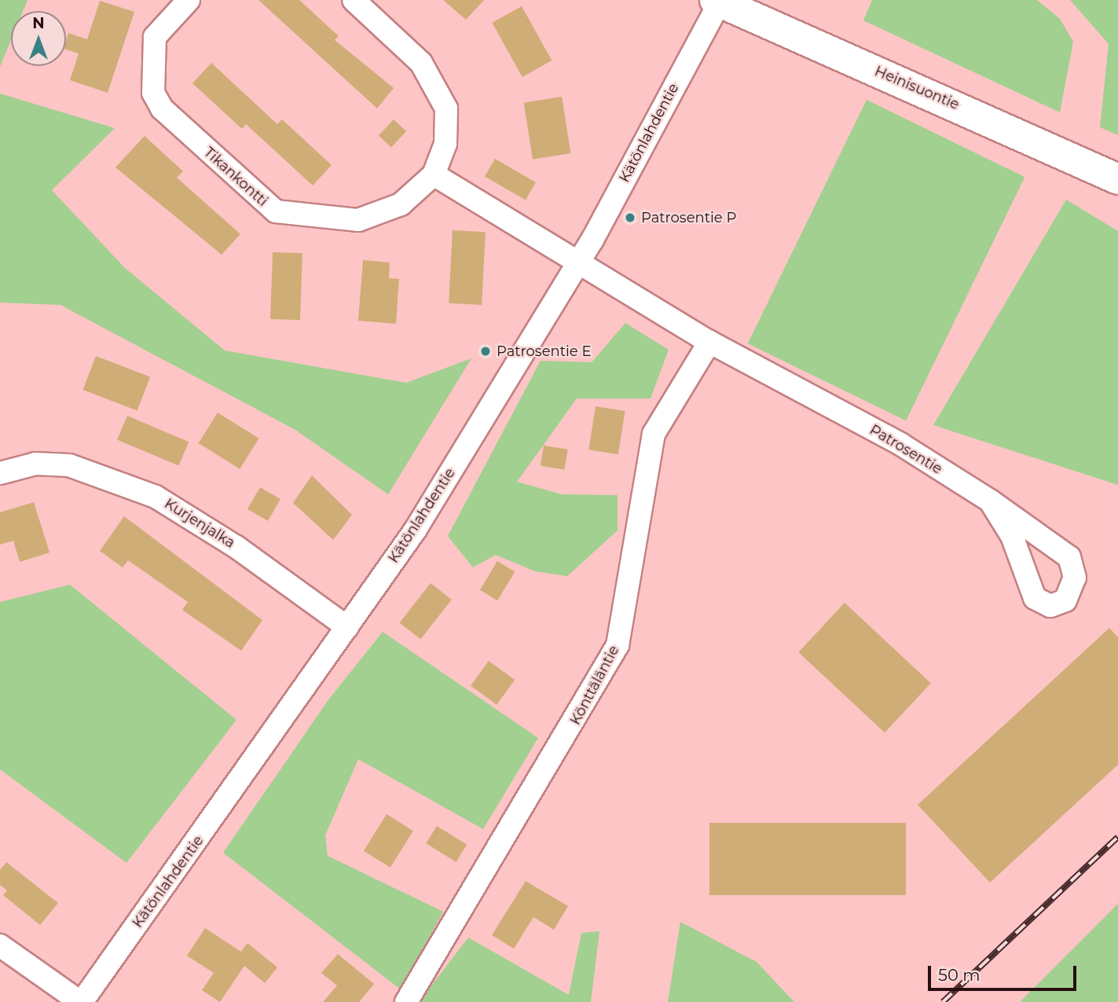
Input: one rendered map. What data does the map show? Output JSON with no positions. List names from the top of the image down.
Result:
{
  "streets": {
    "street": [
      "Heinisuontie",
      "Kätönlahdentie",
      "Tikankontti",
      "Patrosentie",
      "Kurjenjalka",
      "Könttäläntie"
    ]
  },
  "crossings": [
    ["Heinisuontie", "Kätönlahdentie"],
    ["Kätönlahdentie", "Patrosentie"],
    ["Kätönlahdentie", "Kurjenjalka"],
    ["Patrosentie", "Könttäläntie"]
  ],
  "places": ["Patrosentie P", "Patrosentie E"],
  "scale_bar": "50 m",
  "north": "top"
}
